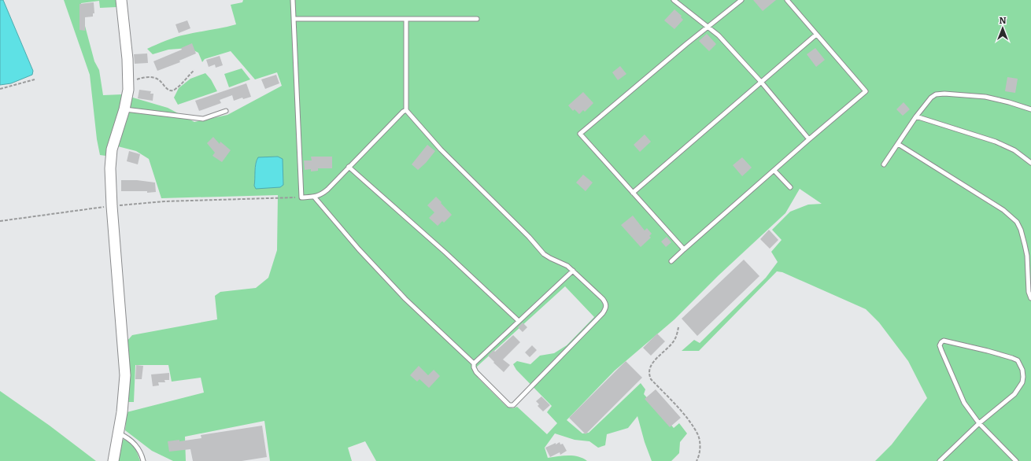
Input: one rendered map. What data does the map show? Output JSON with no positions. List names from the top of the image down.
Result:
{
  "north": "top"
}
